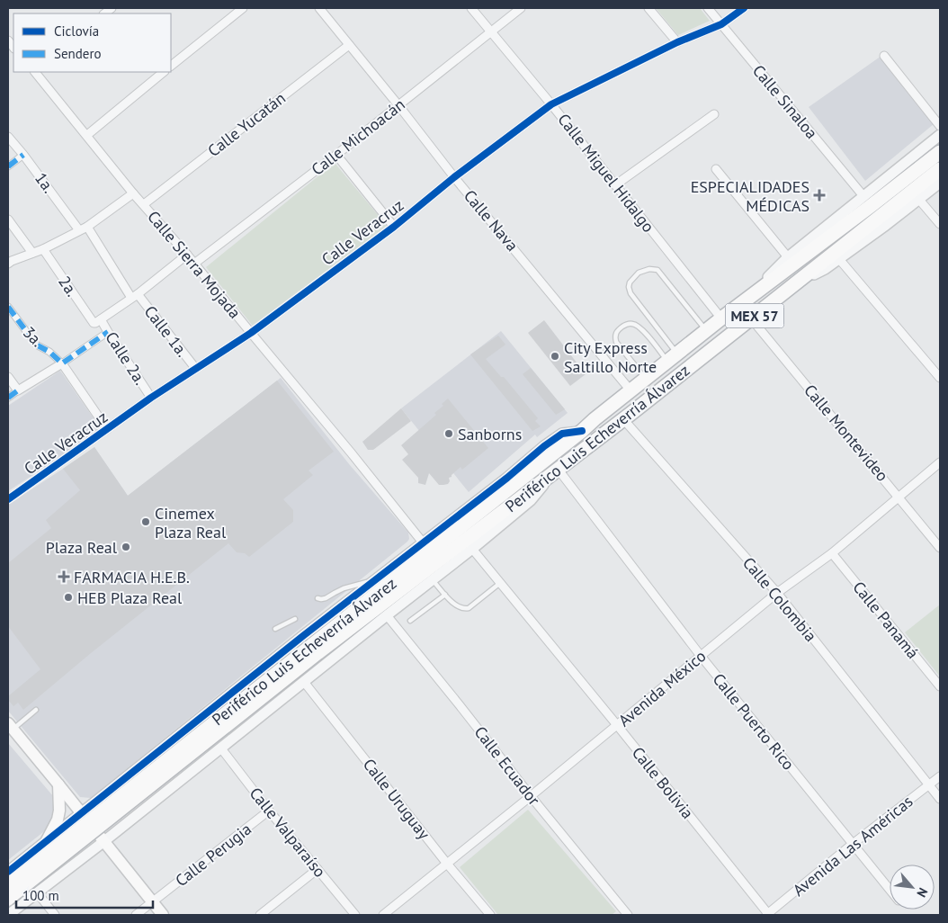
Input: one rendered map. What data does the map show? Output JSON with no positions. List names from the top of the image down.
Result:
{
  "streets": {
    "highway": ["MEX 57", "Periférico Luis Echeverría Álvarez"],
    "street": [
      "Calle Sinaloa",
      "Calle Yucatán",
      "Calle Michoacán",
      "Calle Miguel Hidalgo",
      "1a.",
      "Calle Nava",
      "Calle Veracruz",
      "Calle Sierra Mojada",
      "2a.",
      "Calle 1a.",
      "3a.",
      "Calle 2a.",
      "Calle Montevideo",
      "Calle Colombia",
      "Calle Panamá",
      "Avenida México",
      "Calle Puerto Rico",
      "Calle Ecuador",
      "Calle Bolivia",
      "Calle Uruguay",
      "Calle Valparaíso",
      "Avenida Las Américas",
      "Calle Perugia"
    ]
  },
  "crossings": [
    ["Calle Sinaloa", "Calle Veracruz"],
    ["Calle Sinaloa", "Periférico Luis Echeverría Álvarez"],
    ["Calle Yucatán", "Calle Nava"],
    ["Calle Yucatán", "Calle Sierra Mojada"],
    ["Calle Michoacán", "Calle Miguel Hidalgo"],
    ["Calle Michoacán", "Calle Nava"],
    ["Calle Michoacán", "Calle Sierra Mojada"],
    ["Calle Miguel Hidalgo", "Calle Veracruz"],
    ["Calle Miguel Hidalgo", "Periférico Luis Echeverría Álvarez"],
    ["1a.", "Calle 1a."],
    ["Calle Nava", "Calle Veracruz"],
    ["Calle Nava", "Periférico Luis Echeverría Álvarez"],
    ["Calle Veracruz", "Calle Sierra Mojada"],
    ["Calle Veracruz", "Calle 1a."],
    ["Calle Veracruz", "Calle 2a."],
    ["2a.", "Calle 2a."],
    ["Calle Montevideo", "Periférico Luis Echeverría Álvarez"],
    ["Calle Montevideo", "Avenida México"],
    ["Periférico Luis Echeverría Álvarez", "Calle Colombia"],
    ["Periférico Luis Echeverría Álvarez", "Calle Puerto Rico"],
    ["Calle Colombia", "Avenida México"],
    ["Calle Colombia", "Avenida Las Américas"],
    ["Calle Panamá", "Avenida México"],
    ["Avenida México", "Calle Puerto Rico"],
    ["Avenida México", "Calle Ecuador"],
    ["Avenida México", "Calle Bolivia"],
    ["Avenida México", "Calle Uruguay"],
    ["Calle Puerto Rico", "Avenida Las Américas"],
    ["Calle Bolivia", "Avenida Las Américas"],
    ["Calle Valparaíso", "Calle Perugia"]
  ],
  "places": {
    "health": ["ESPECIALIDADES MÉDICAS", "FARMACIA H.E.B."],
    "other": [
      "City Express Saltillo Norte",
      "Sanborns",
      "Cinemex Plaza Real",
      "Plaza Real",
      "HEB Plaza Real"
    ]
  },
  "legend": ["Ciclovía", "Sendero"],
  "scale_bar": "100 m",
  "north": "bottom right"
}
